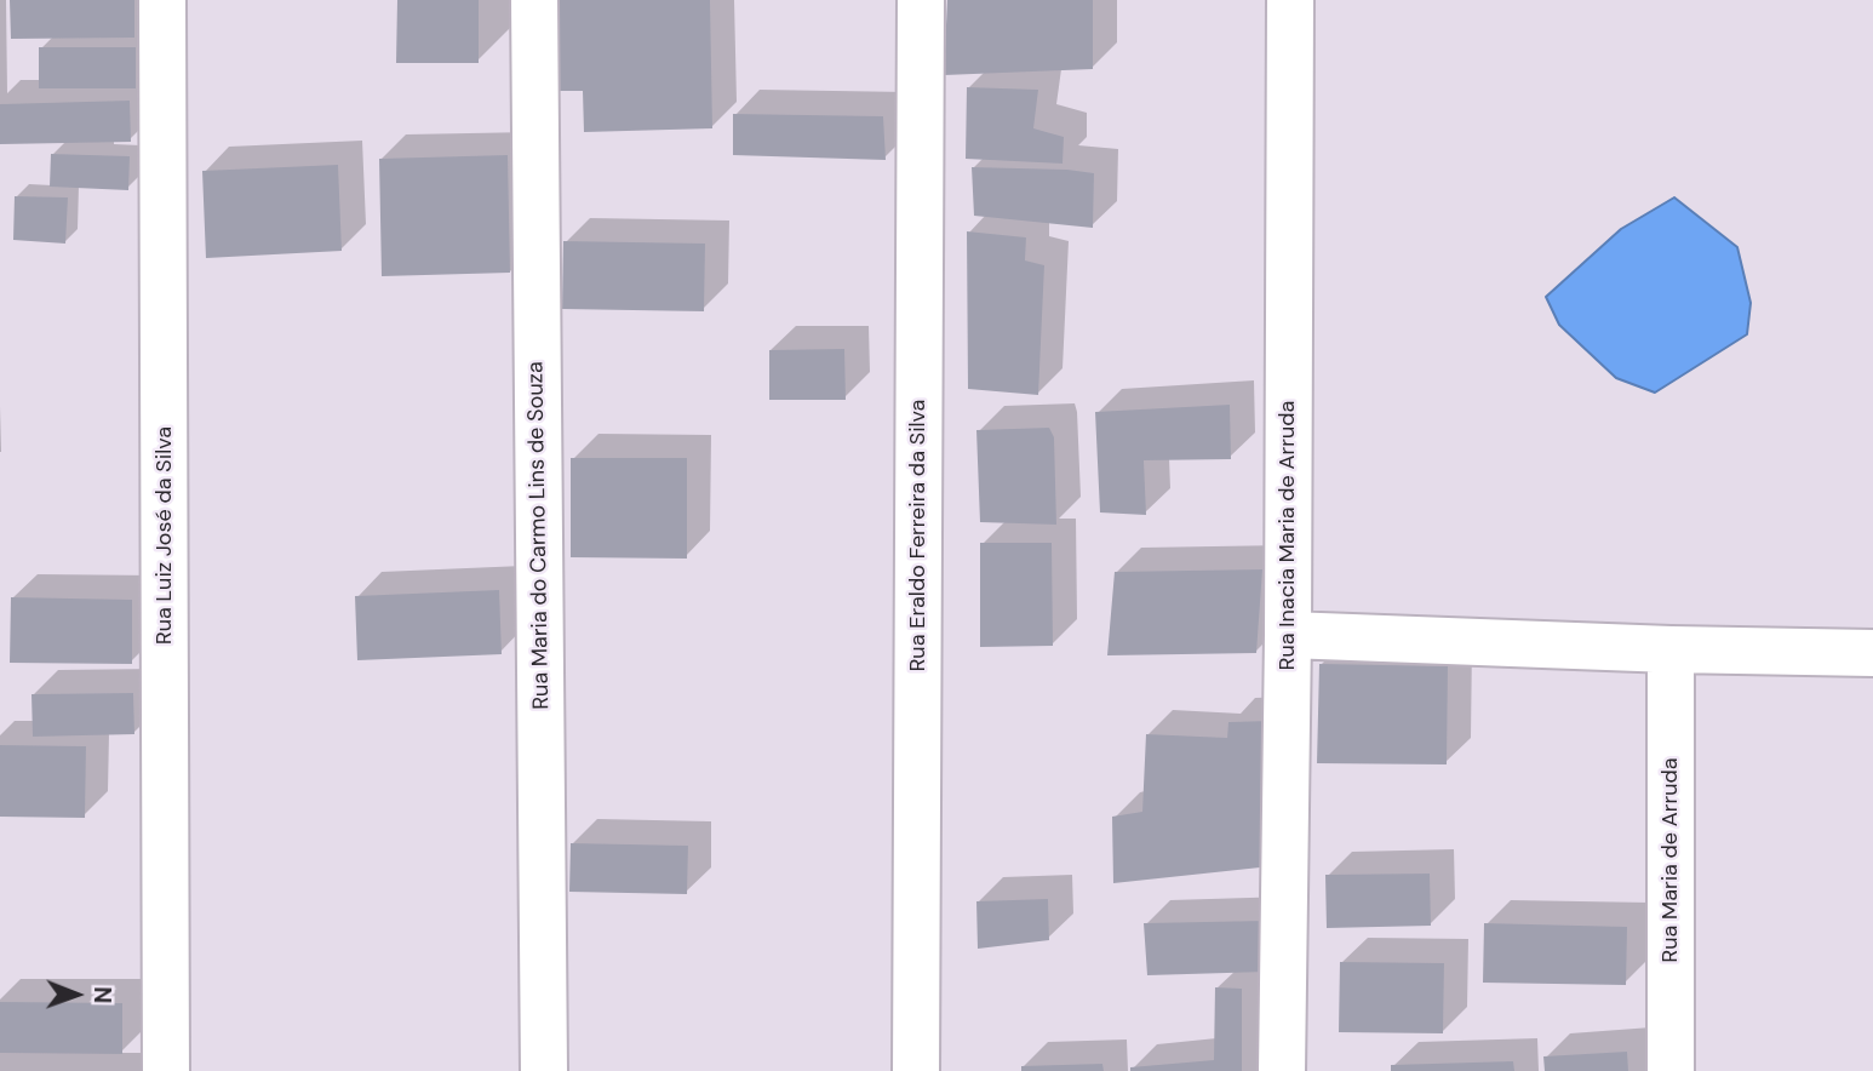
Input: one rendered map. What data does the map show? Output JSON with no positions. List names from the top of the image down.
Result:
{
  "streets": {
    "street": [
      "Rua Luiz José da Silva",
      "Rua Maria do Carmo Lins de Souza",
      "Rua Eraldo Ferreira da Silva",
      "Rua Inacia Maria de Arruda",
      "Rua Maria de Arruda"
    ]
  },
  "north": "right"
}
